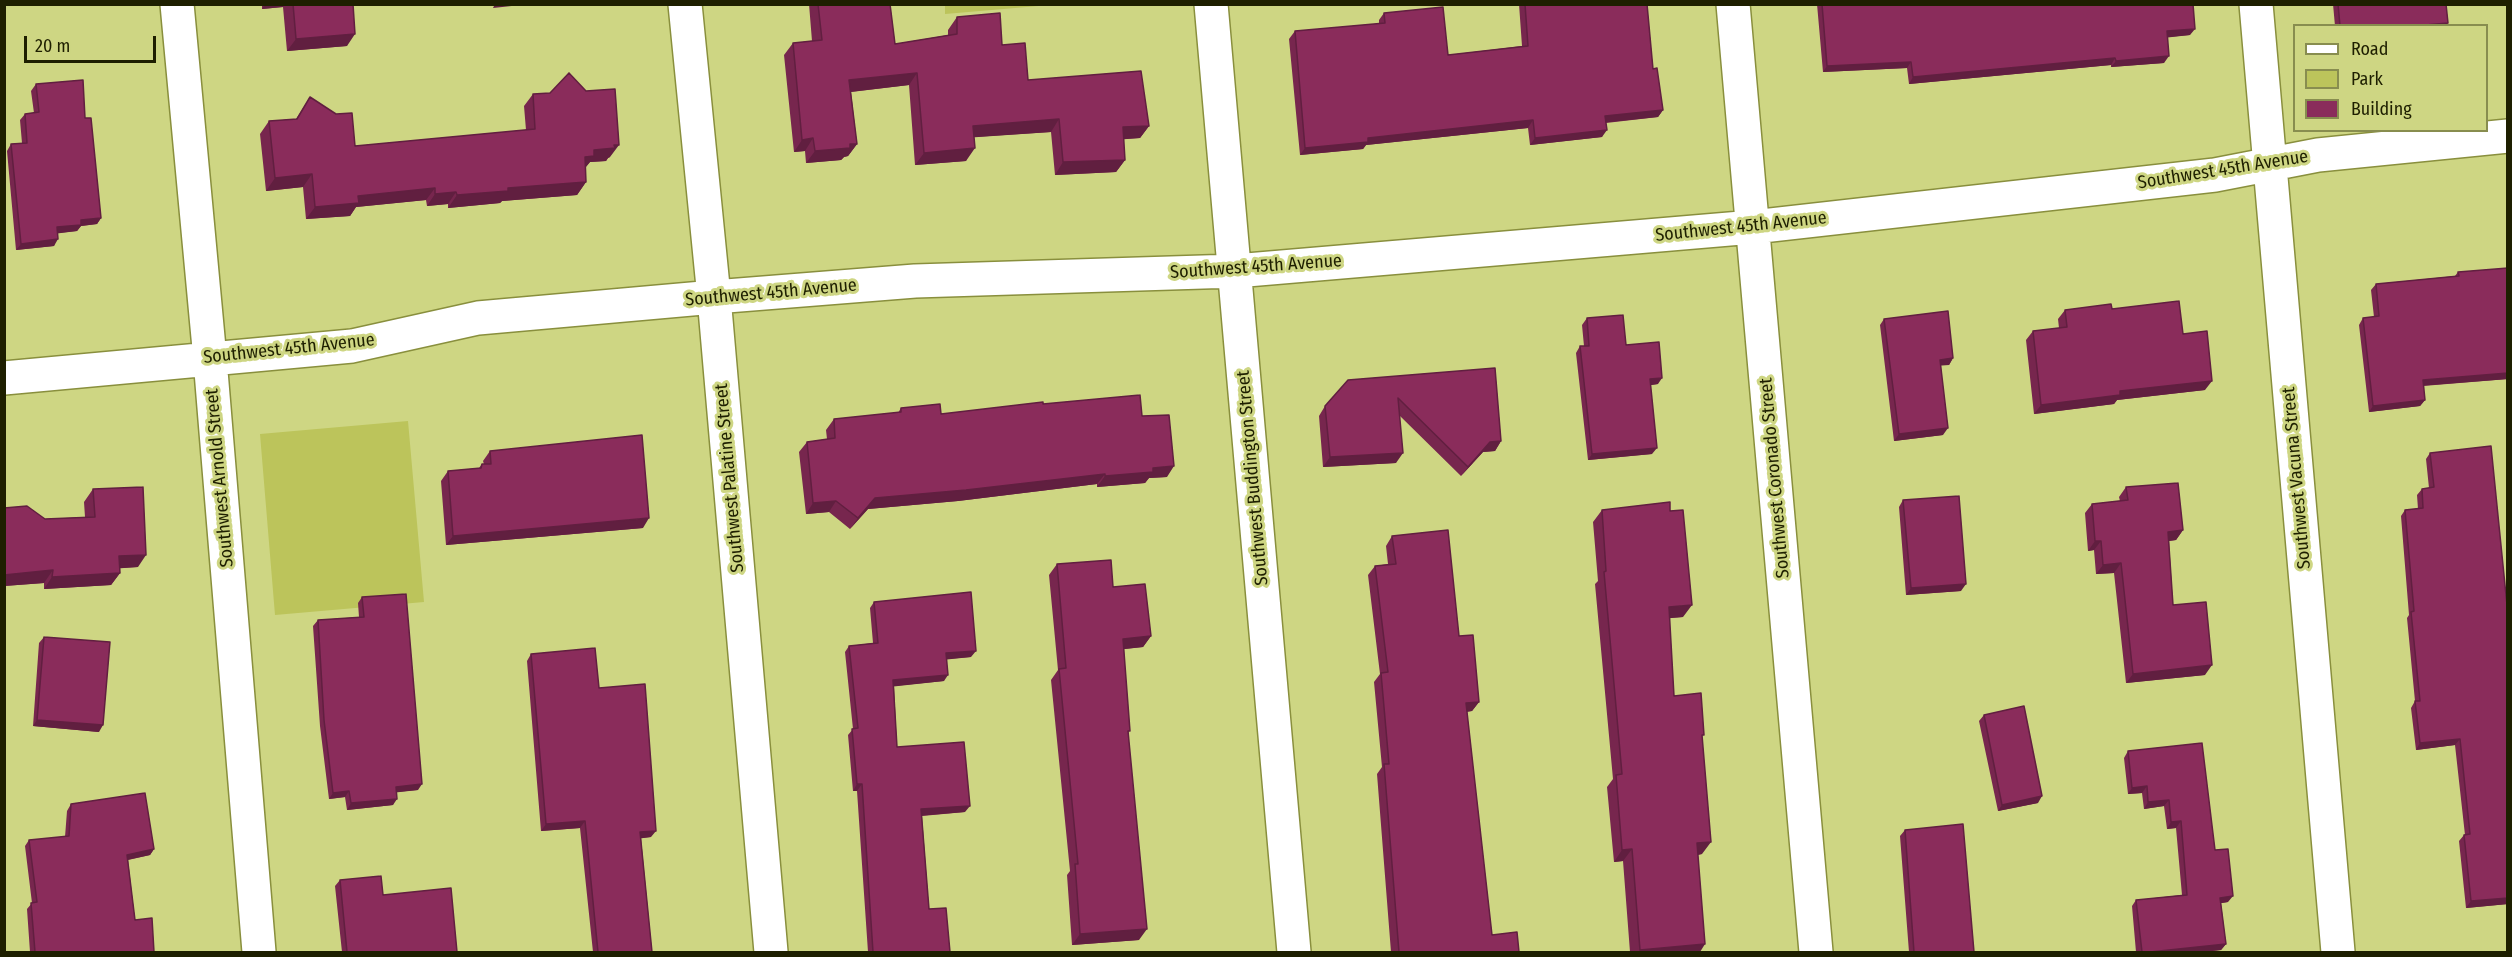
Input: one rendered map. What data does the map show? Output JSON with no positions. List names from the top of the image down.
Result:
{
  "streets": {
    "street": [
      "Southwest 45th Avenue",
      "Southwest Arnold Street",
      "Southwest Palatine Street",
      "Southwest Buddington Street",
      "Southwest Coronado Street",
      "Southwest Vacuna Street"
    ]
  },
  "crossings": [
    ["Southwest 45th Avenue", "Southwest Arnold Street"],
    ["Southwest 45th Avenue", "Southwest Palatine Street"],
    ["Southwest 45th Avenue", "Southwest Buddington Street"],
    ["Southwest 45th Avenue", "Southwest Coronado Street"],
    ["Southwest 45th Avenue", "Southwest Vacuna Street"]
  ],
  "legend": ["Road", "Park", "Building"],
  "scale_bar": "20 m"
}
